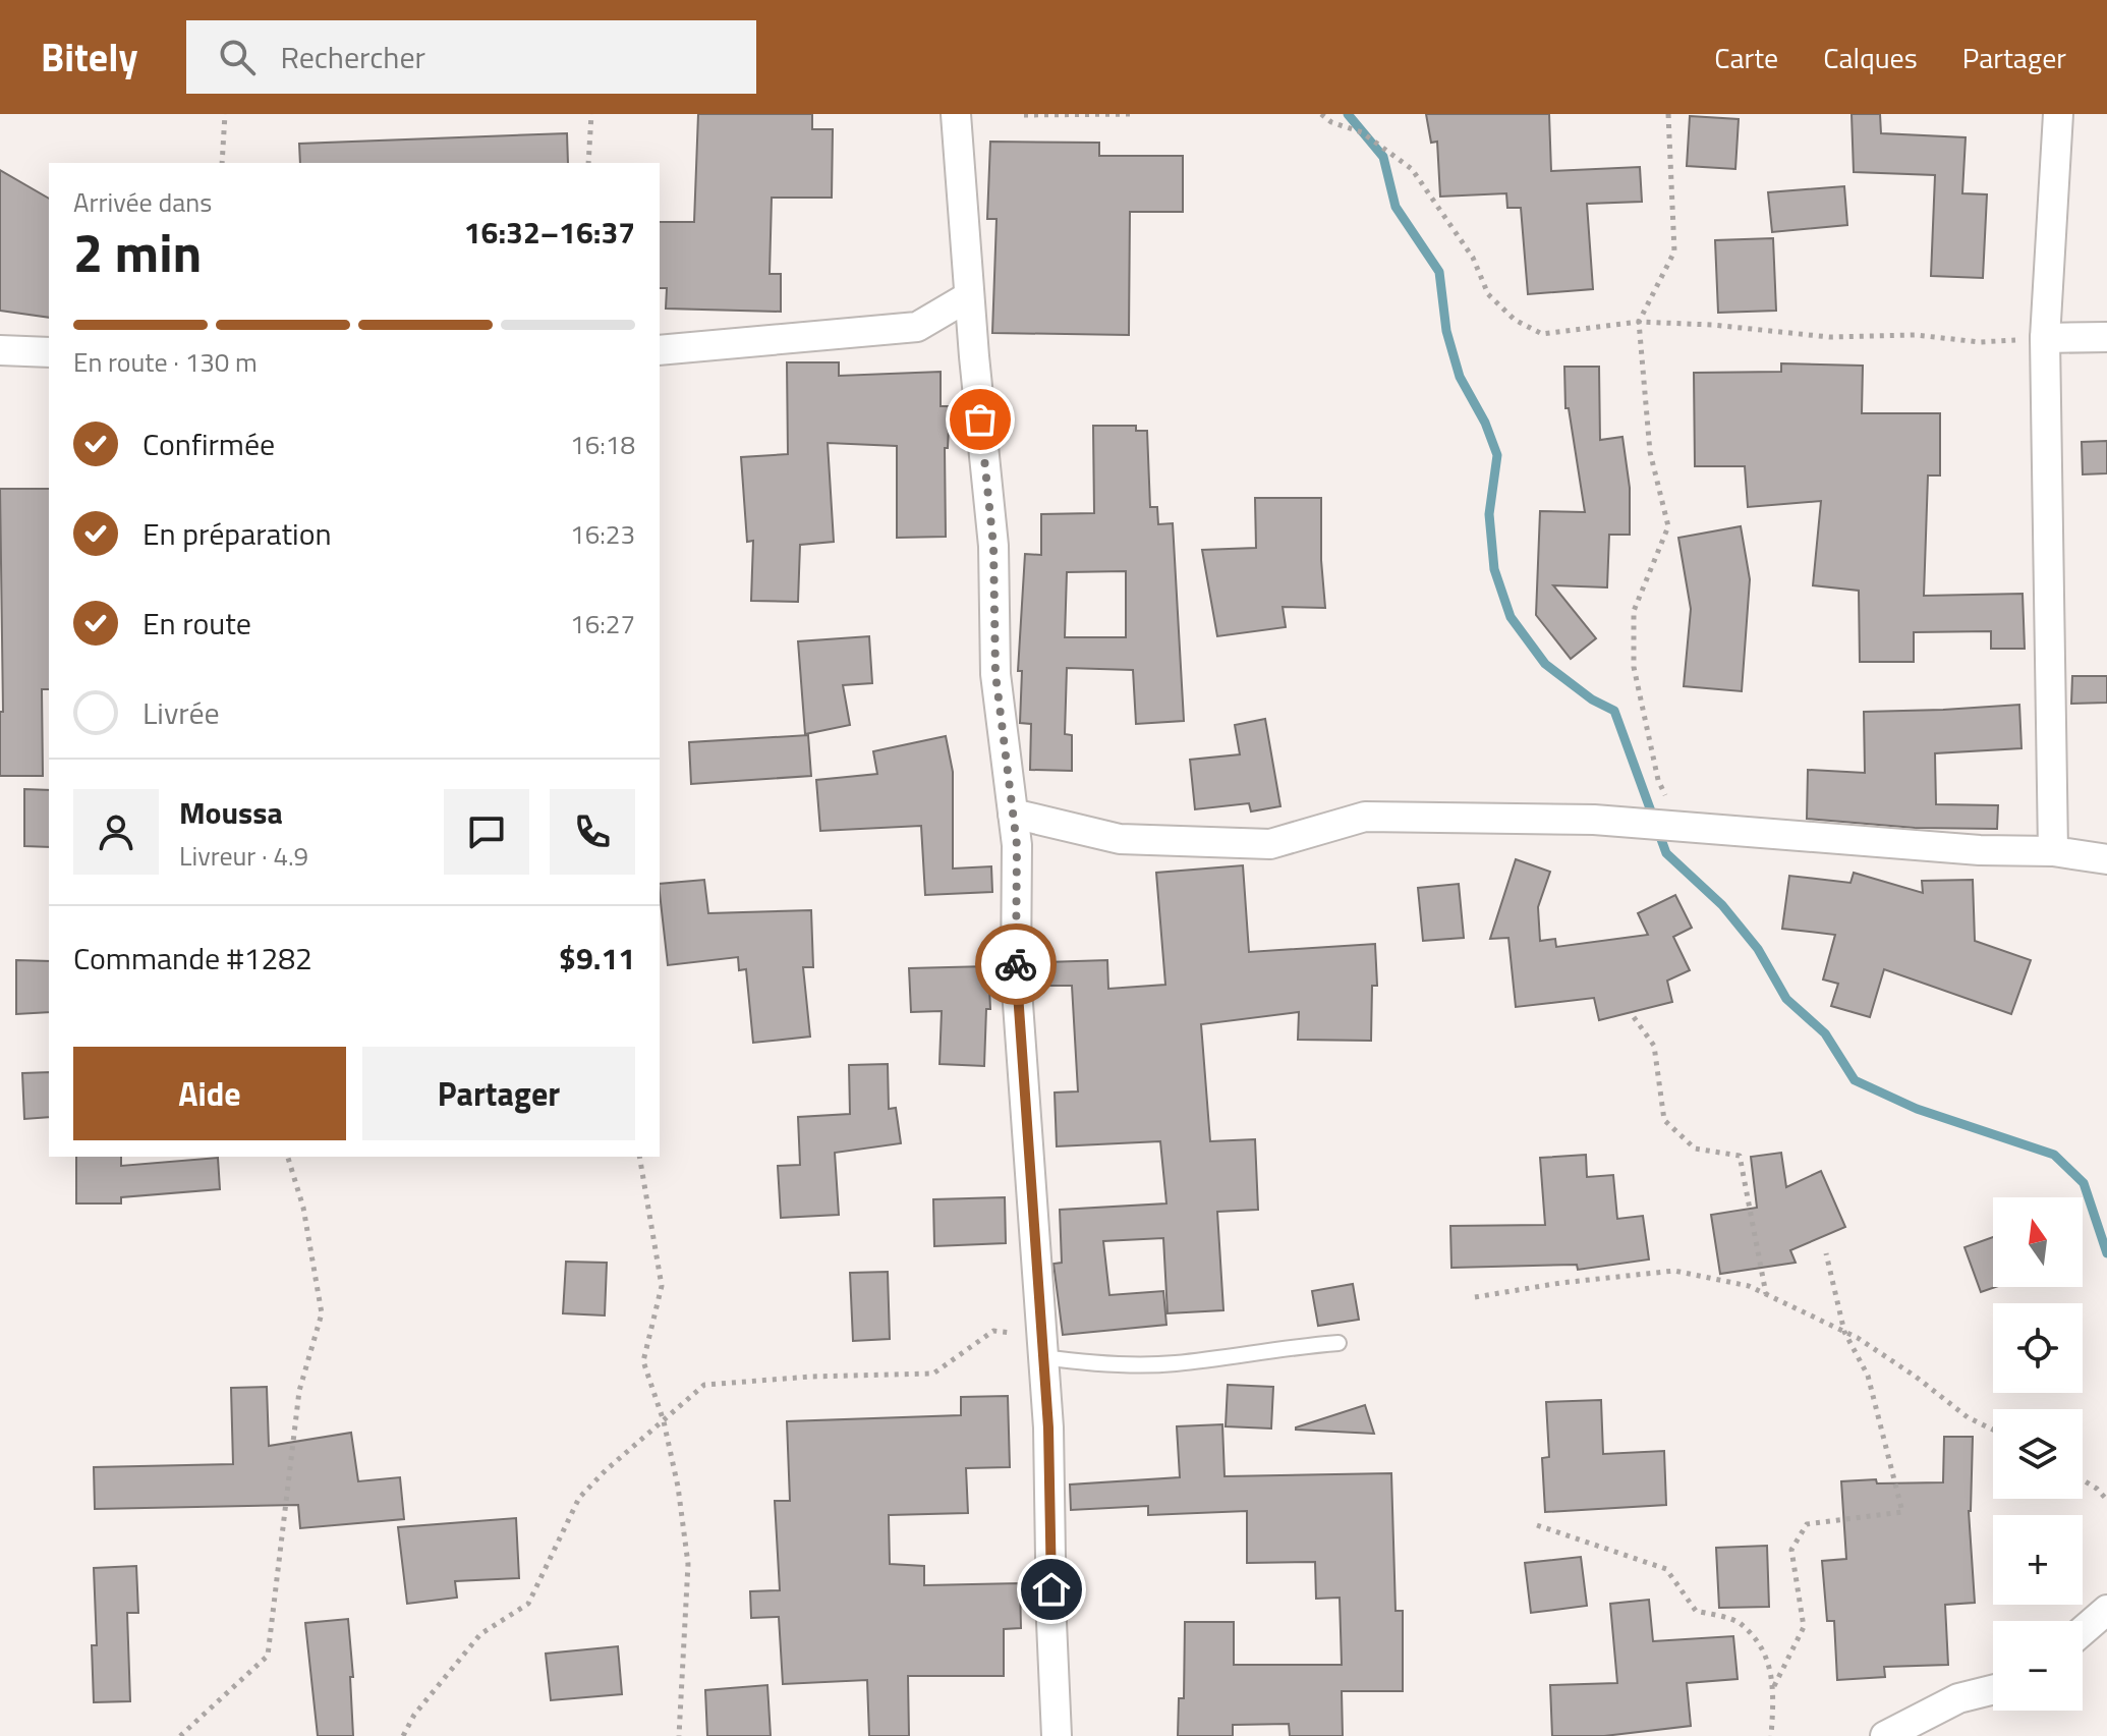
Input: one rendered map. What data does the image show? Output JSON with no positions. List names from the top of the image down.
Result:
{
  "north": "top",
  "page": {
    "header": "Bitely",
    "search": "Rechercher",
    "nav": ["Carte", "Calques", "Partager"],
    "heading": ["2 min", "Arrivée dans", "16:32–16:37"],
    "panel": [
      "Moussa",
      "Livreur · 4.9",
      "Commande #1282",
      "$9.11"
    ],
    "bar": "En route · 130 m",
    "list": [
      ["Confirmée", "16:18"],
      ["En préparation", "16:23"],
      ["En route", "16:27"],
      "Livrée"
    ],
    "buttons": ["Aide", "Partager"],
    "map_buttons": ["+", "−"]
  }
}
